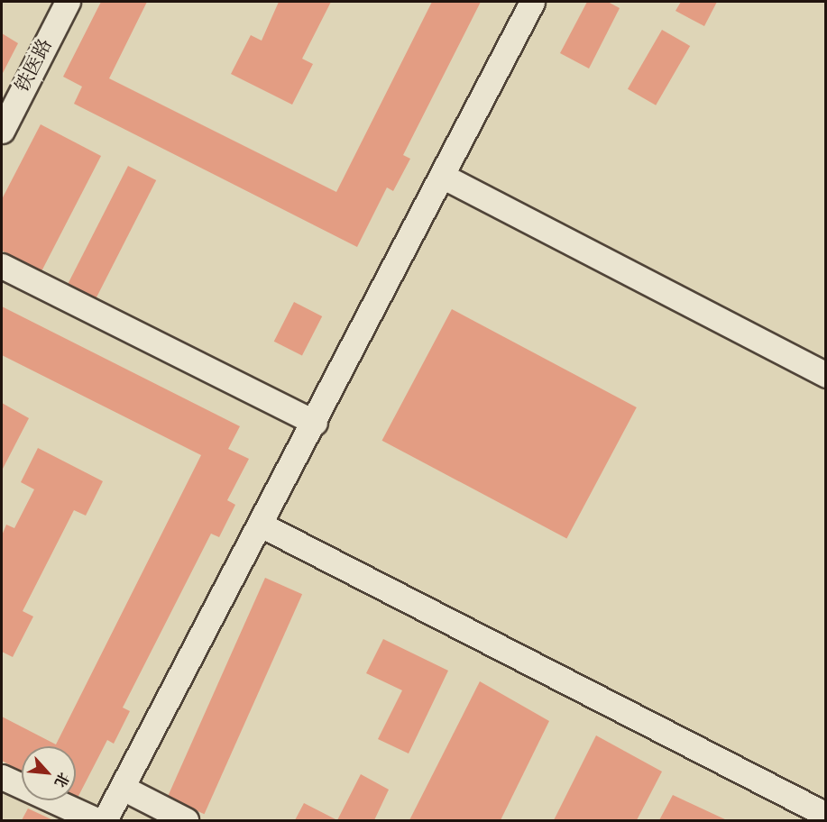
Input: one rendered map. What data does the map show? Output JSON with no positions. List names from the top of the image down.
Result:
{
  "streets": {
    "street": ["铁医路"]
  },
  "north": "bottom right"
}
